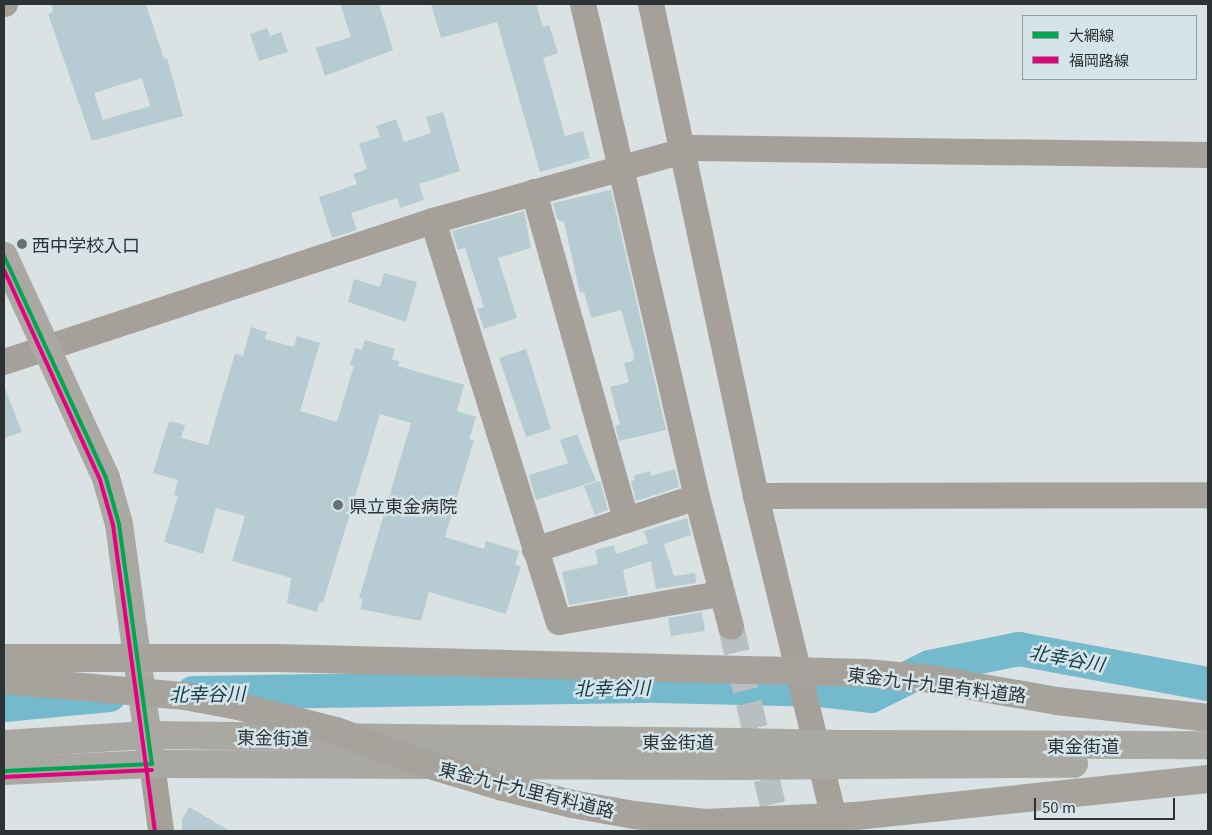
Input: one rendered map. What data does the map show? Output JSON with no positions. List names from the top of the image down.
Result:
{
  "streets": {
    "highway": ["東金街道"],
    "main road": ["東金九十九里有料道路"]
  },
  "water": ["北幸谷川"],
  "places": ["西中学校入口", "県立東金病院"],
  "lines": ["transit line 大網線", "transit line 福岡路線"],
  "legend": ["大網線", "福岡路線"],
  "scale_bar": "50 m"
}
